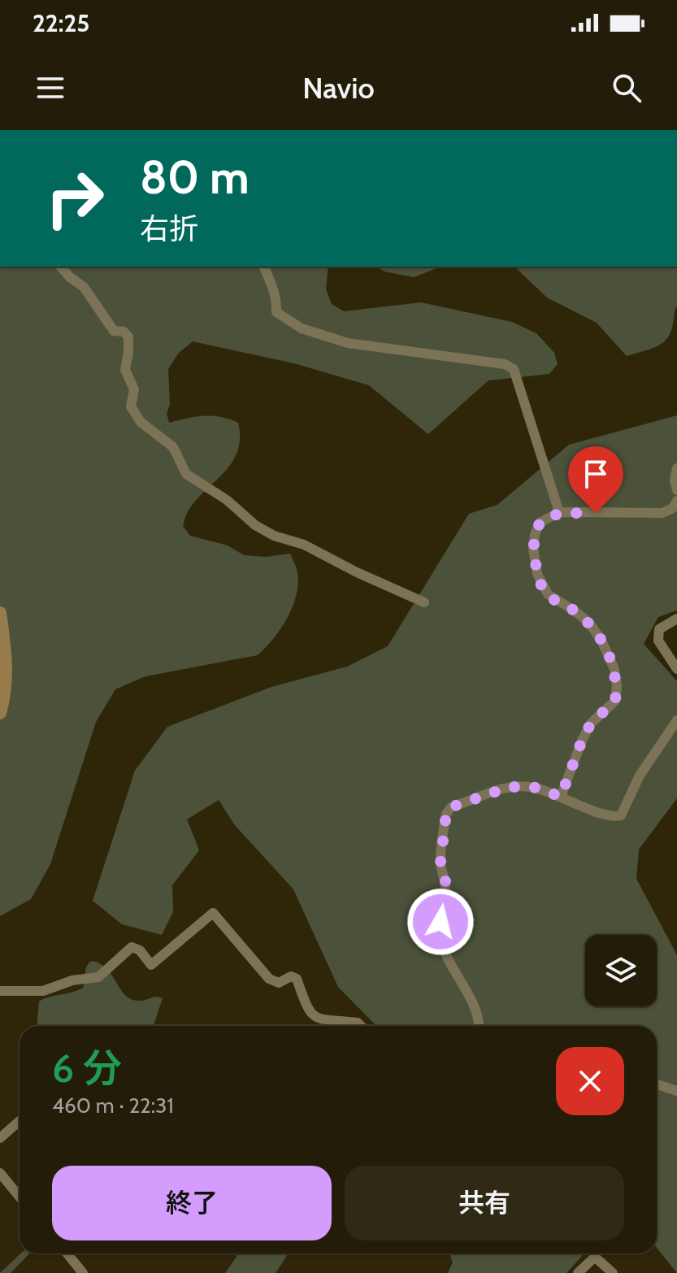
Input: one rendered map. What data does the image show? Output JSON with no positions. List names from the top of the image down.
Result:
{
  "page": {
    "status": "22:25",
    "header": "Navio",
    "turn": ["80 m", "右折"],
    "heading": ["6 分", "460 m · 22:31"],
    "buttons": ["終了", "共有"]
  }
}
